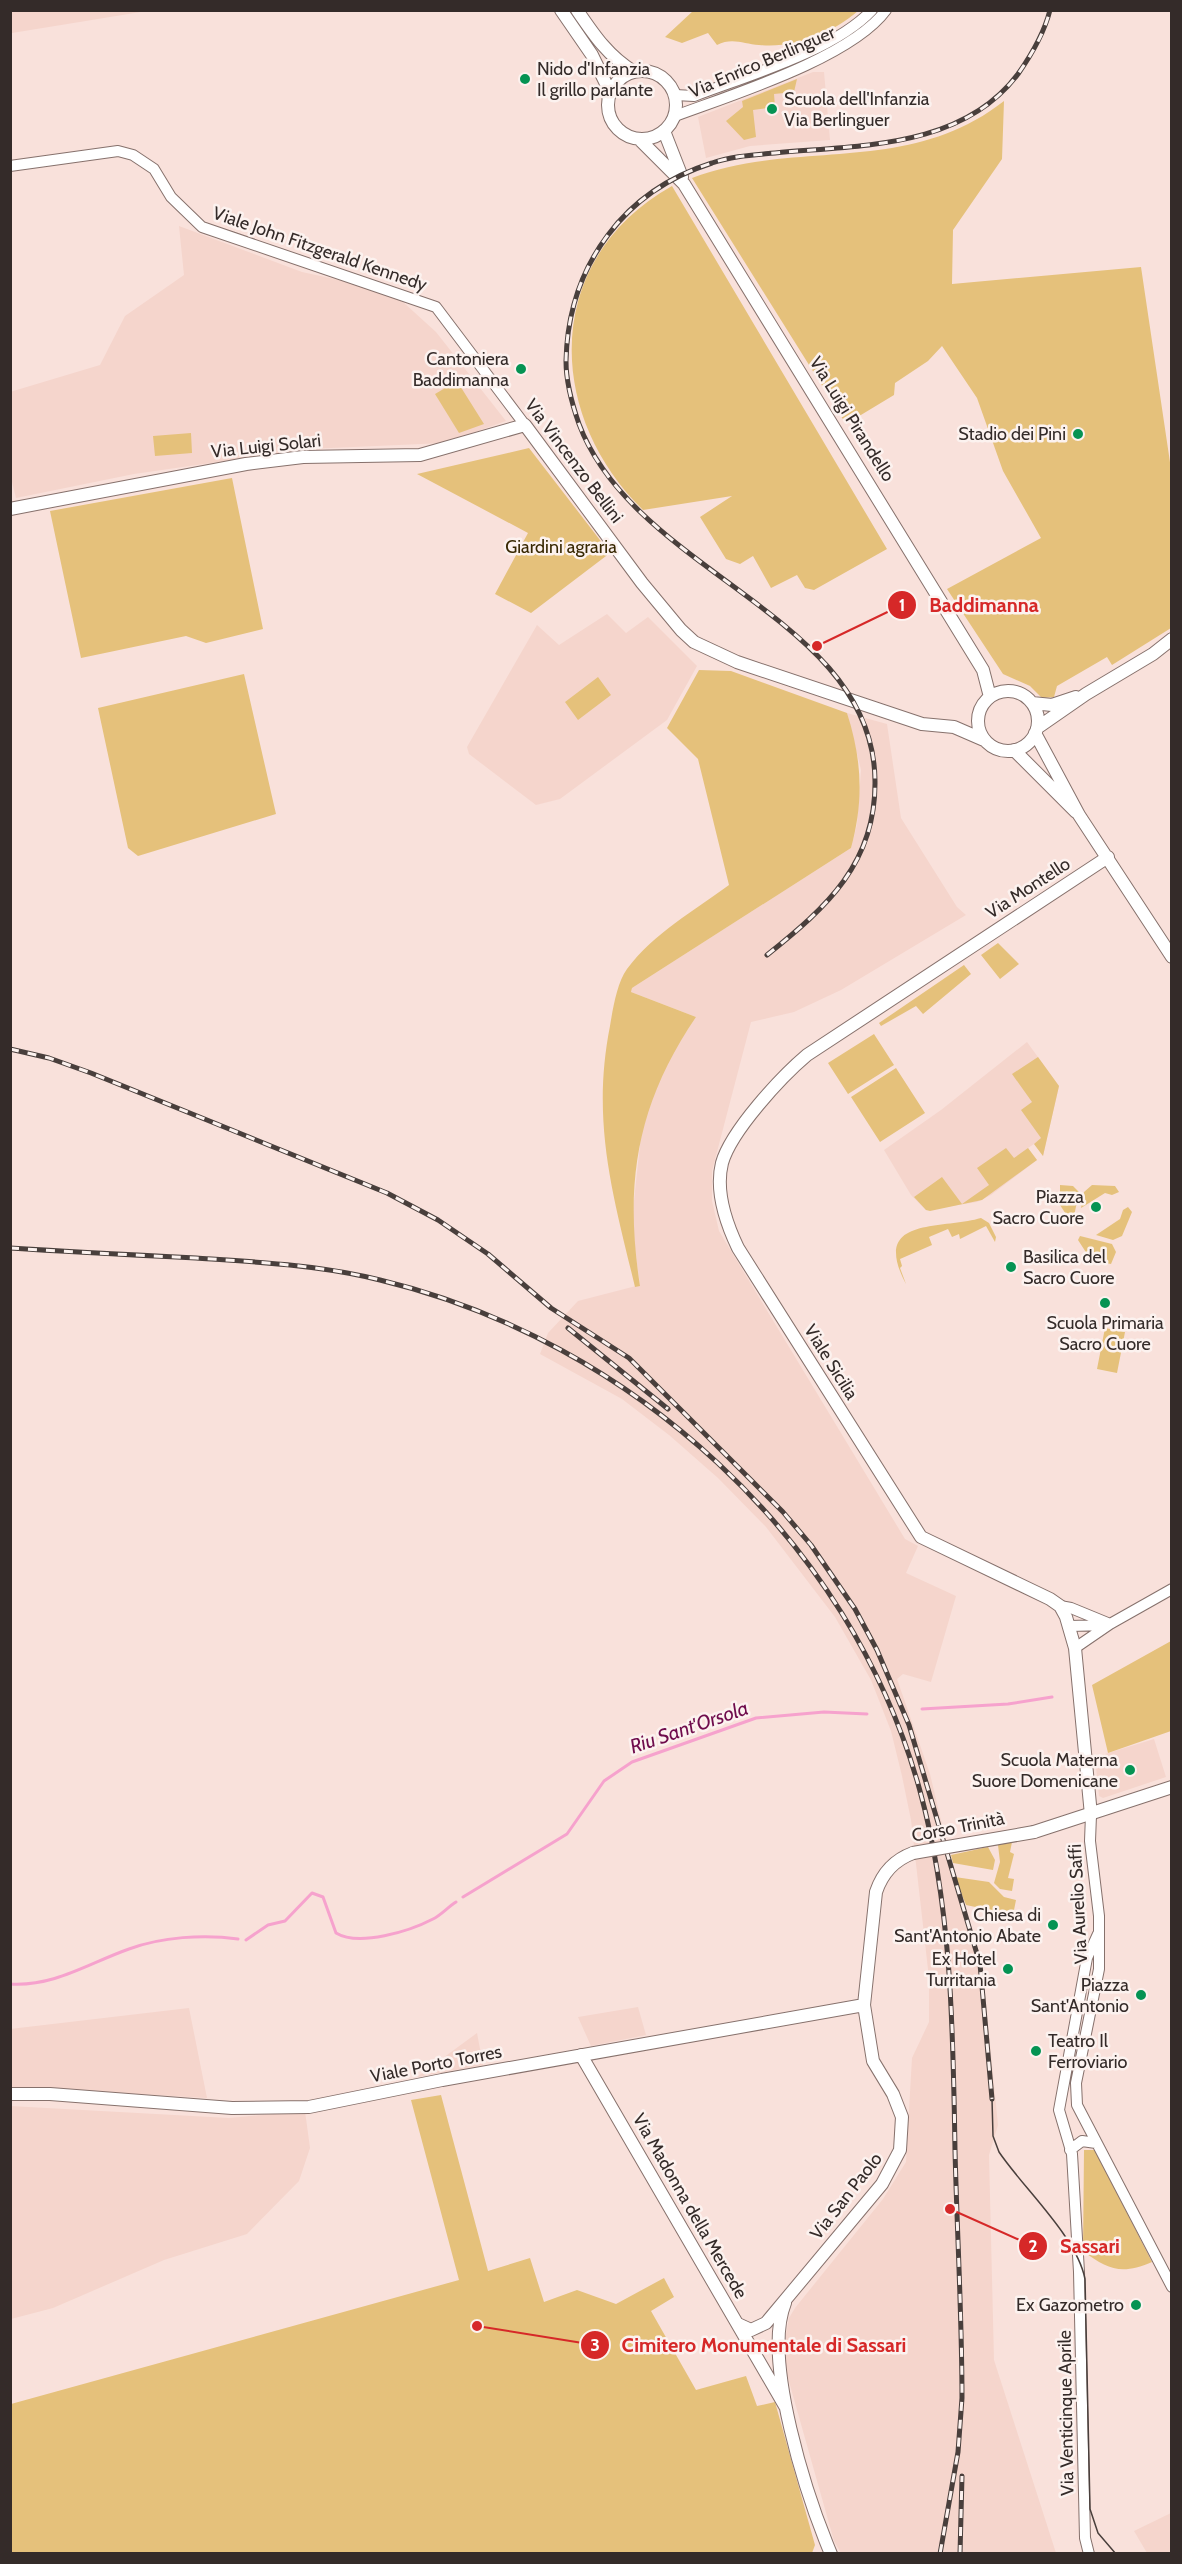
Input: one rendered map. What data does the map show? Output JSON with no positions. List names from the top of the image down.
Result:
{
  "streets": {
    "main road": [
      "Via Luigi Pirandello",
      "Via Luigi Solari",
      "Via Vincenzo Bellini",
      "Via Montello",
      "Viale Sicilia",
      "Corso Trinità",
      "Viale Porto Torres",
      "Via San Paolo",
      "Via Madonna della Mercede"
    ],
    "street": [
      "Via Enrico Berlinguer",
      "Viale John Fitzgerald Kennedy",
      "Via Aurelio Saffi",
      "Via Venticinque Aprile"
    ]
  },
  "crossings": [
    ["Via Enrico Berlinguer", "Via Luigi Pirandello"],
    ["Viale John Fitzgerald Kennedy", "Via Vincenzo Bellini"],
    ["Via Luigi Pirandello", "Via Vincenzo Bellini"],
    ["Via Luigi Solari", "Via Vincenzo Bellini"],
    ["Via Montello", "Viale Sicilia"],
    ["Corso Trinità", "Via Aurelio Saffi"],
    ["Corso Trinità", "Viale Porto Torres"],
    ["Corso Trinità", "Via San Paolo"],
    ["Via Aurelio Saffi", "Via Venticinque Aprile"],
    ["Viale Porto Torres", "Via San Paolo"],
    ["Viale Porto Torres", "Via Madonna della Mercede"],
    ["Via San Paolo", "Via Madonna della Mercede"]
  ],
  "water": ["Riu Sant'Orsola"],
  "parks": ["Giardini agraria"],
  "places": [
    "Nido d'Infanzia Il grillo parlante",
    "Scuola dell'Infanzia Via Berlinguer",
    "Cantoniera Baddimanna",
    "Stadio dei Pini",
    "Baddimanna",
    "Piazza Sacro Cuore",
    "Basilica del Sacro Cuore",
    "Scuola Primaria Sacro Cuore",
    "Scuola Materna Suore Domenicane",
    "Chiesa di Sant'Antonio Abate",
    "Ex Hotel Turritania",
    "Piazza Sant'Antonio",
    "Teatro Il Ferroviario",
    "Sassari",
    "Ex Gazometro",
    "Cimitero Monumentale di Sassari"
  ]
}
